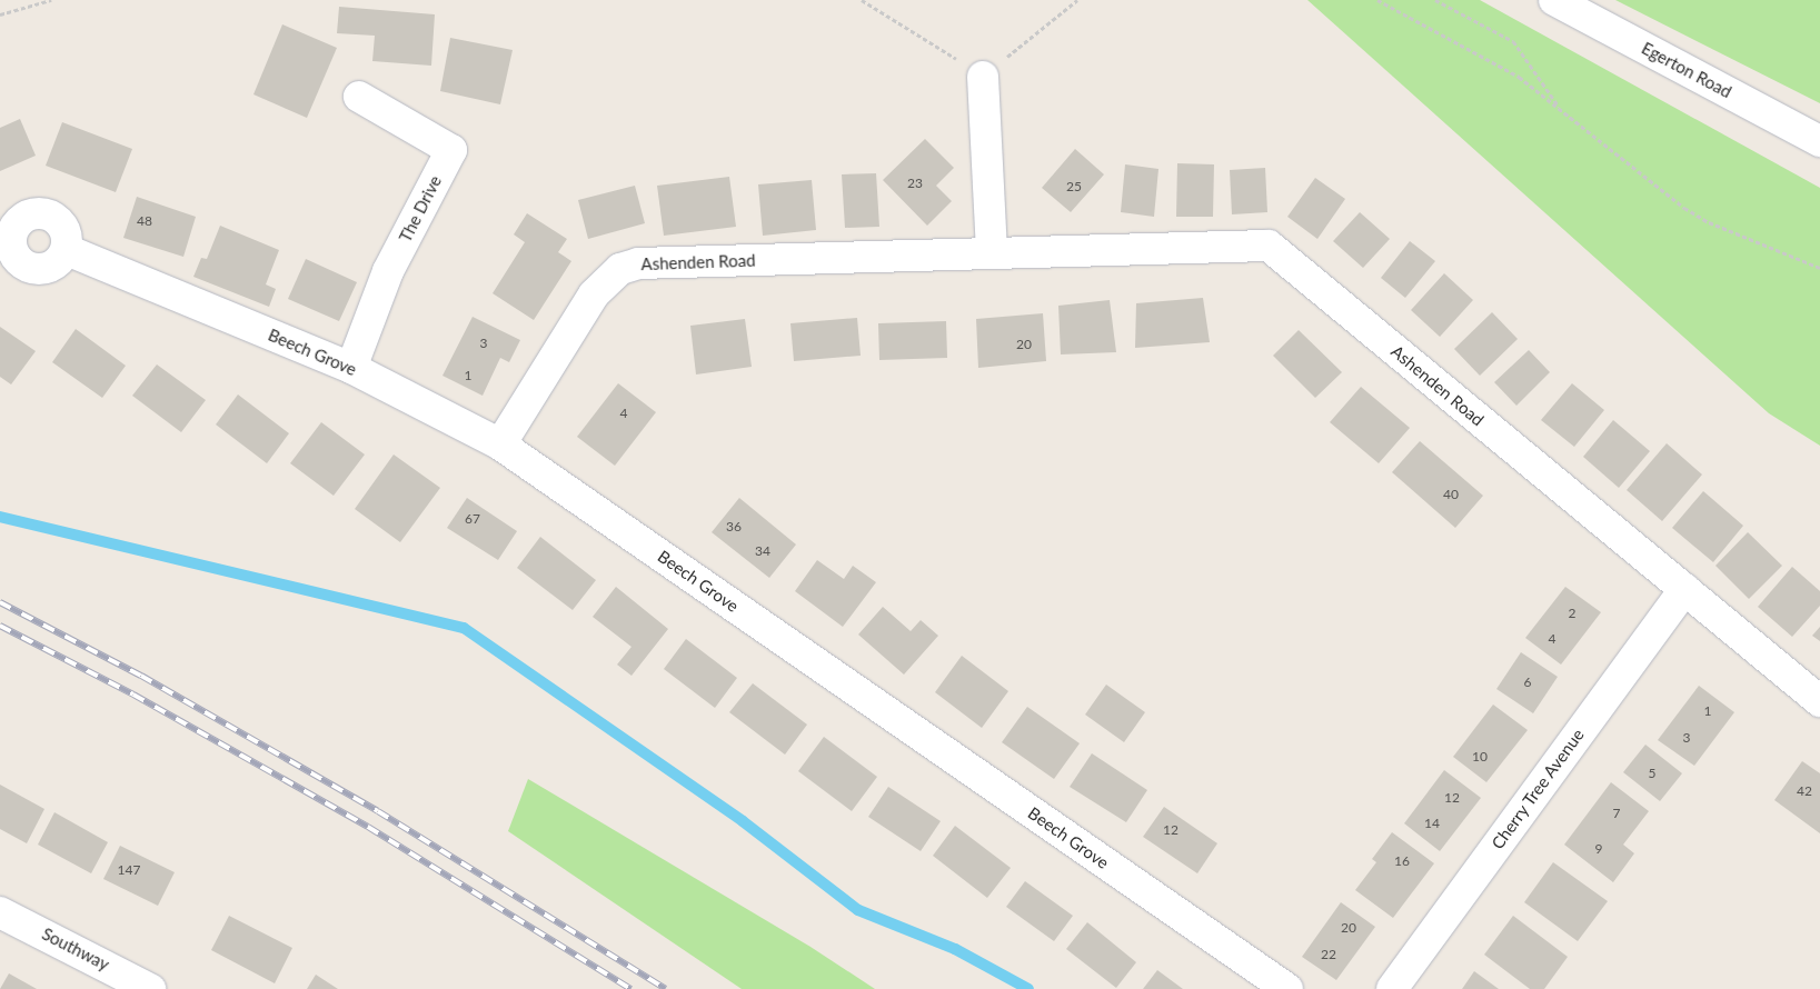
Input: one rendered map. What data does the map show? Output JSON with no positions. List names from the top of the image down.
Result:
{
  "streets": {
    "street": [
      "Egerton Road",
      "The Drive",
      "Ashenden Road",
      "Beech Grove",
      "Cherry Tree Avenue",
      "Southway"
    ]
  },
  "crossings": [
    ["The Drive", "Beech Grove"],
    ["Ashenden Road", "Beech Grove"],
    ["Ashenden Road", "Cherry Tree Avenue"]
  ],
  "house_numbers": [
    "23",
    "25",
    "48",
    "3",
    "20",
    "1",
    "4",
    "40",
    "67",
    "36",
    "34",
    "2",
    "4",
    "6",
    "1",
    "3",
    "10",
    "5",
    "42",
    "12",
    "7",
    "14",
    "12",
    "9",
    "16",
    "147",
    "20",
    "22"
  ]
}
